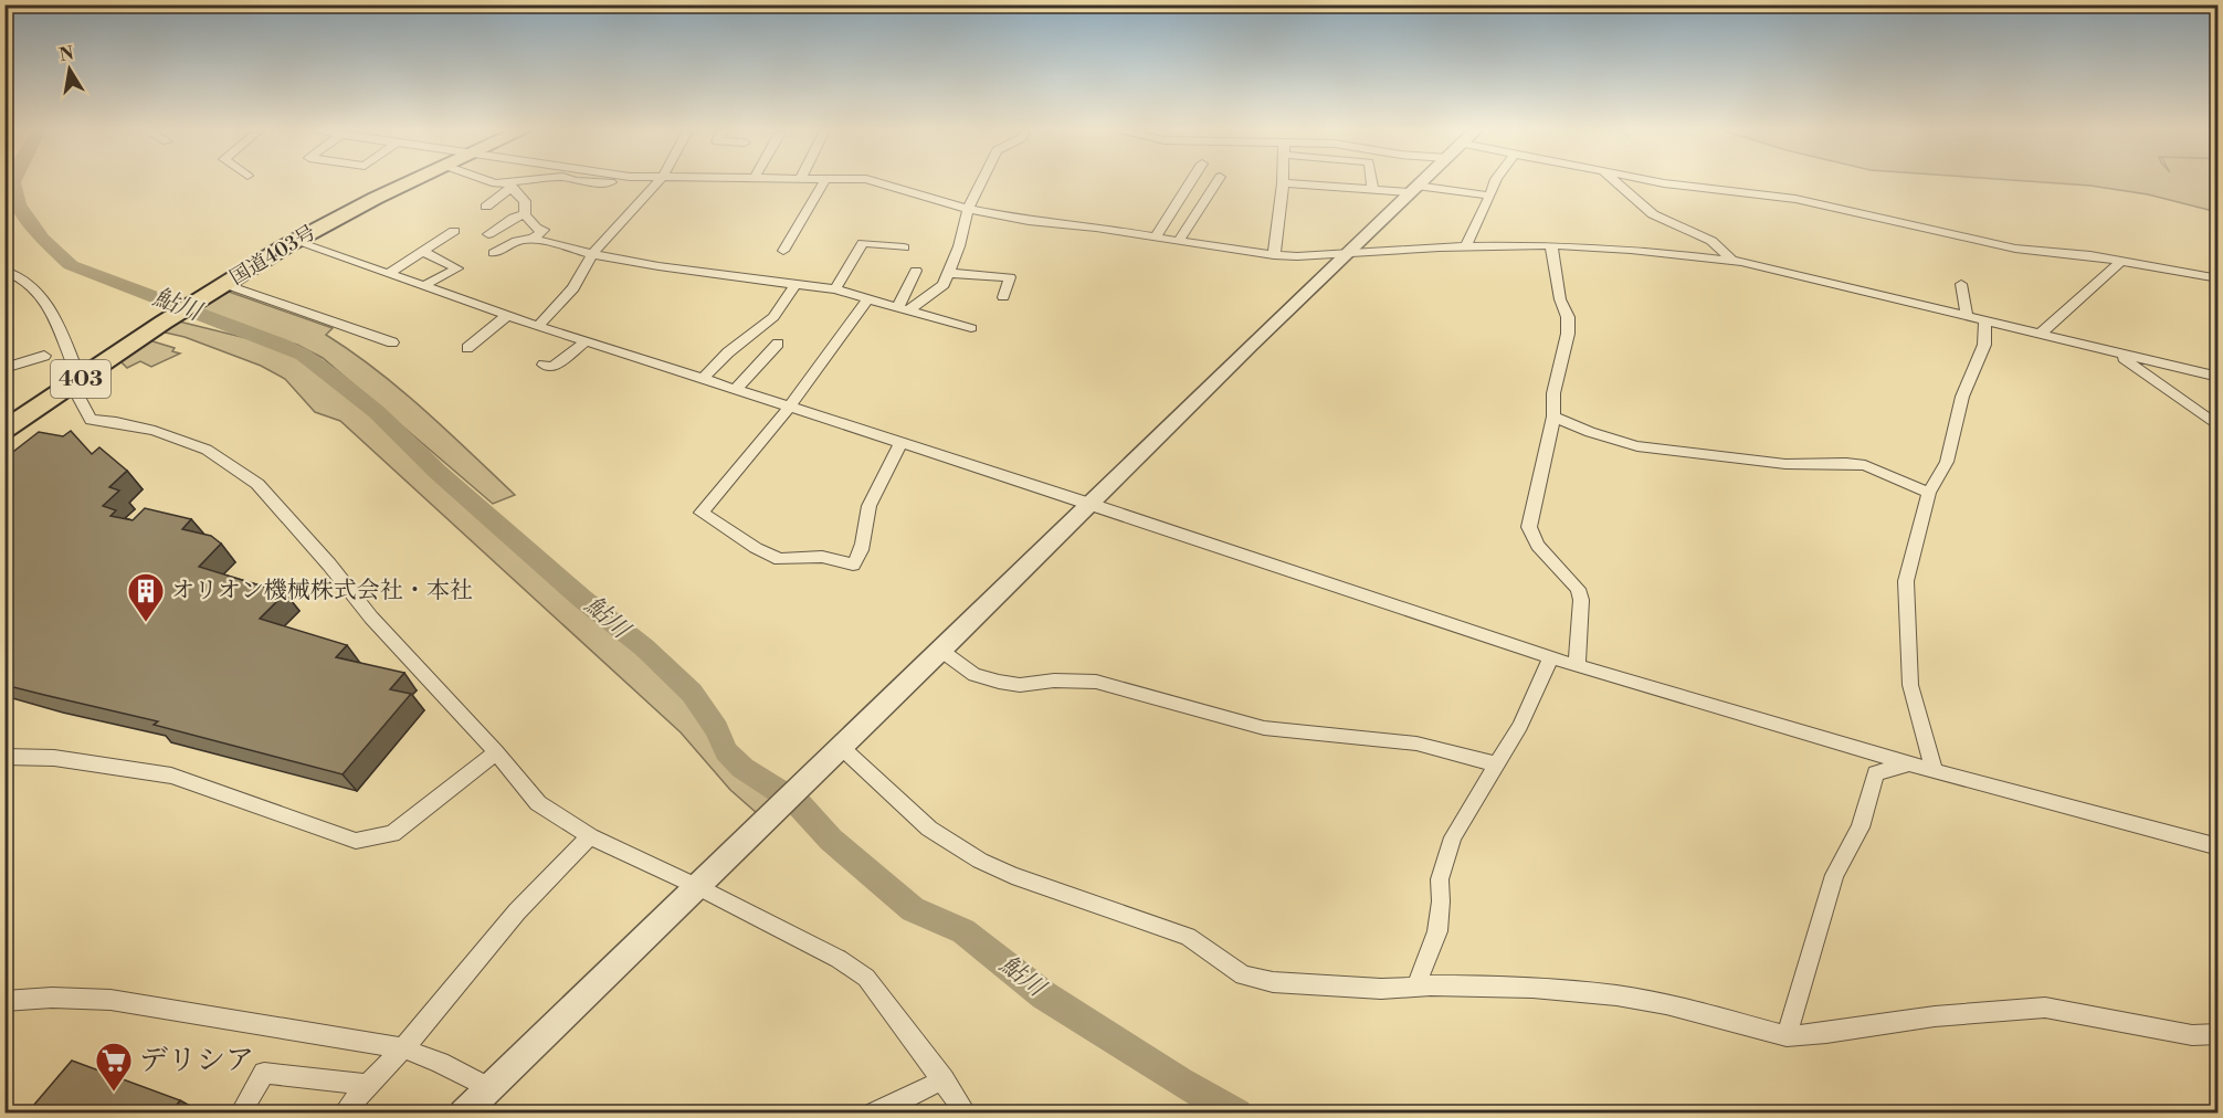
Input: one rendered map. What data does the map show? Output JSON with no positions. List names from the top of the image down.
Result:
{
  "streets": {
    "highway": ["国道403号", "403"]
  },
  "water": ["鮎川"],
  "places": {
    "building": ["オリオン機械株式会社・本社"],
    "supermarket": ["デリシア"]
  },
  "north": "top"
}
